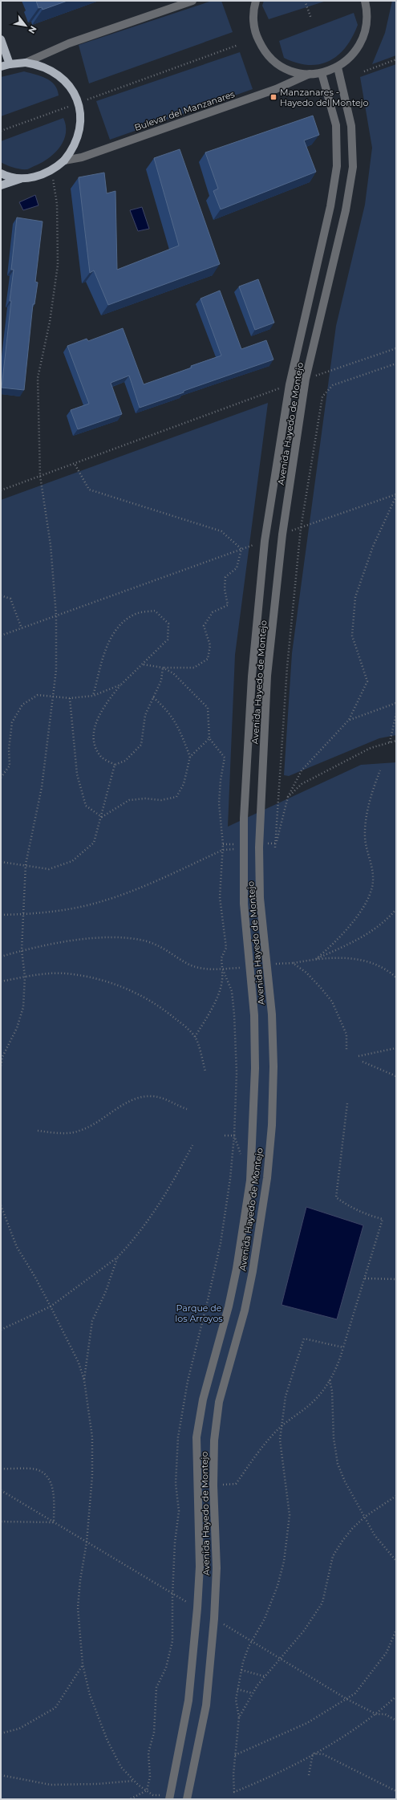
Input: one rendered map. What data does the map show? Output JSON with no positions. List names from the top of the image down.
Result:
{
  "streets": {
    "street": ["Bulevar del Manzanares", "Avenida Hayedo de Montejo"]
  },
  "parks": ["Parque de los Arroyos"],
  "places": {
    "transit": ["Manzanares - Hayedo del Montejo"]
  },
  "north": "bottom right"
}
